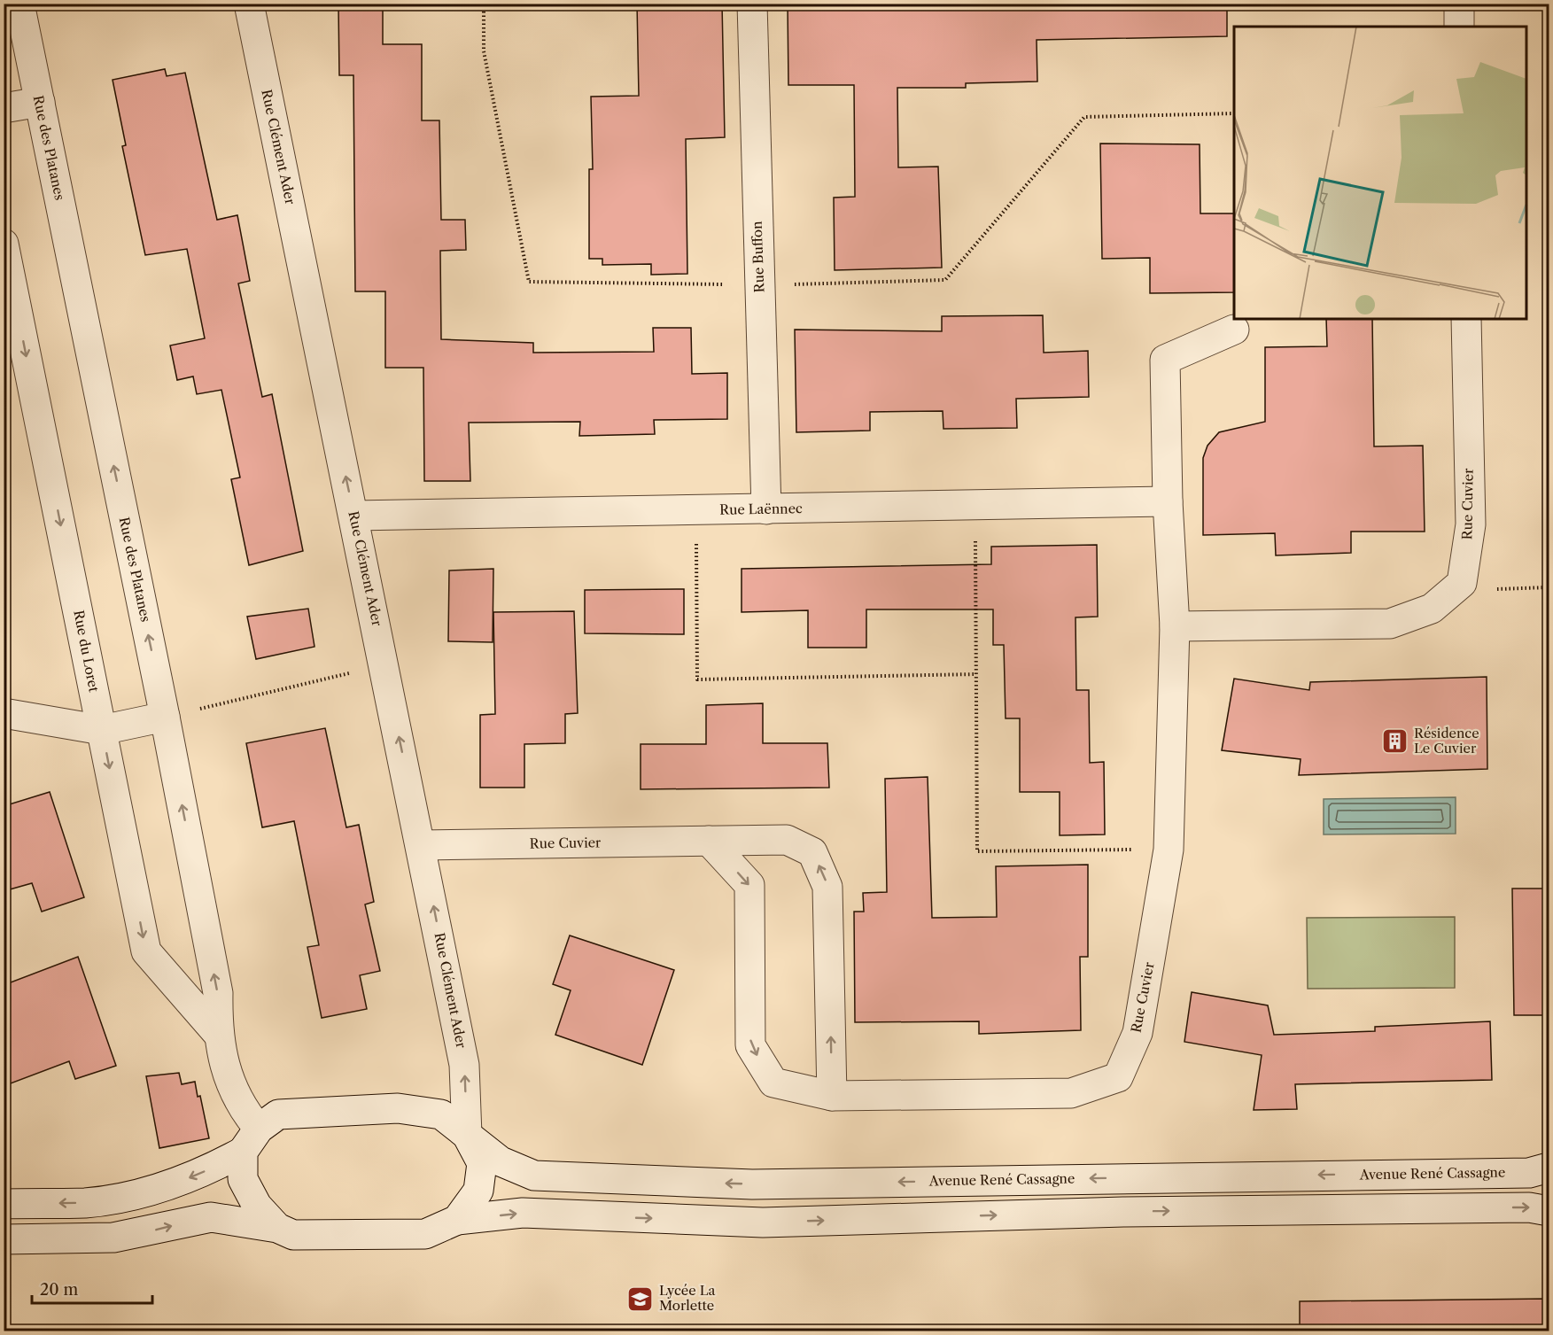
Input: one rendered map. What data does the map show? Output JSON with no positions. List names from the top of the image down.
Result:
{
  "streets": {
    "street": [
      "Rue Clément Ader",
      "Rue des Platanes",
      "Rue Buffon",
      "Rue Cuvier",
      "Rue Laënnec",
      "Rue du Loret",
      "Avenue René Cassagne"
    ]
  },
  "crossings": [
    ["Rue Clément Ader", "Rue Cuvier"],
    ["Rue Clément Ader", "Rue Laënnec"],
    ["Rue Clément Ader", "Avenue René Cassagne"],
    ["Rue des Platanes", "Rue du Loret"],
    ["Rue des Platanes", "Avenue René Cassagne"],
    ["Rue Buffon", "Rue Laënnec"],
    ["Rue Cuvier", "Rue Laënnec"]
  ],
  "one_way": ["Rue Clément Ader", "Rue des Platanes", "Rue du Loret"],
  "places": {
    "building": ["Résidence Le Cuvier"],
    "school or university": ["Lycée La Morlette"]
  },
  "scale_bar": "20 m"
}
